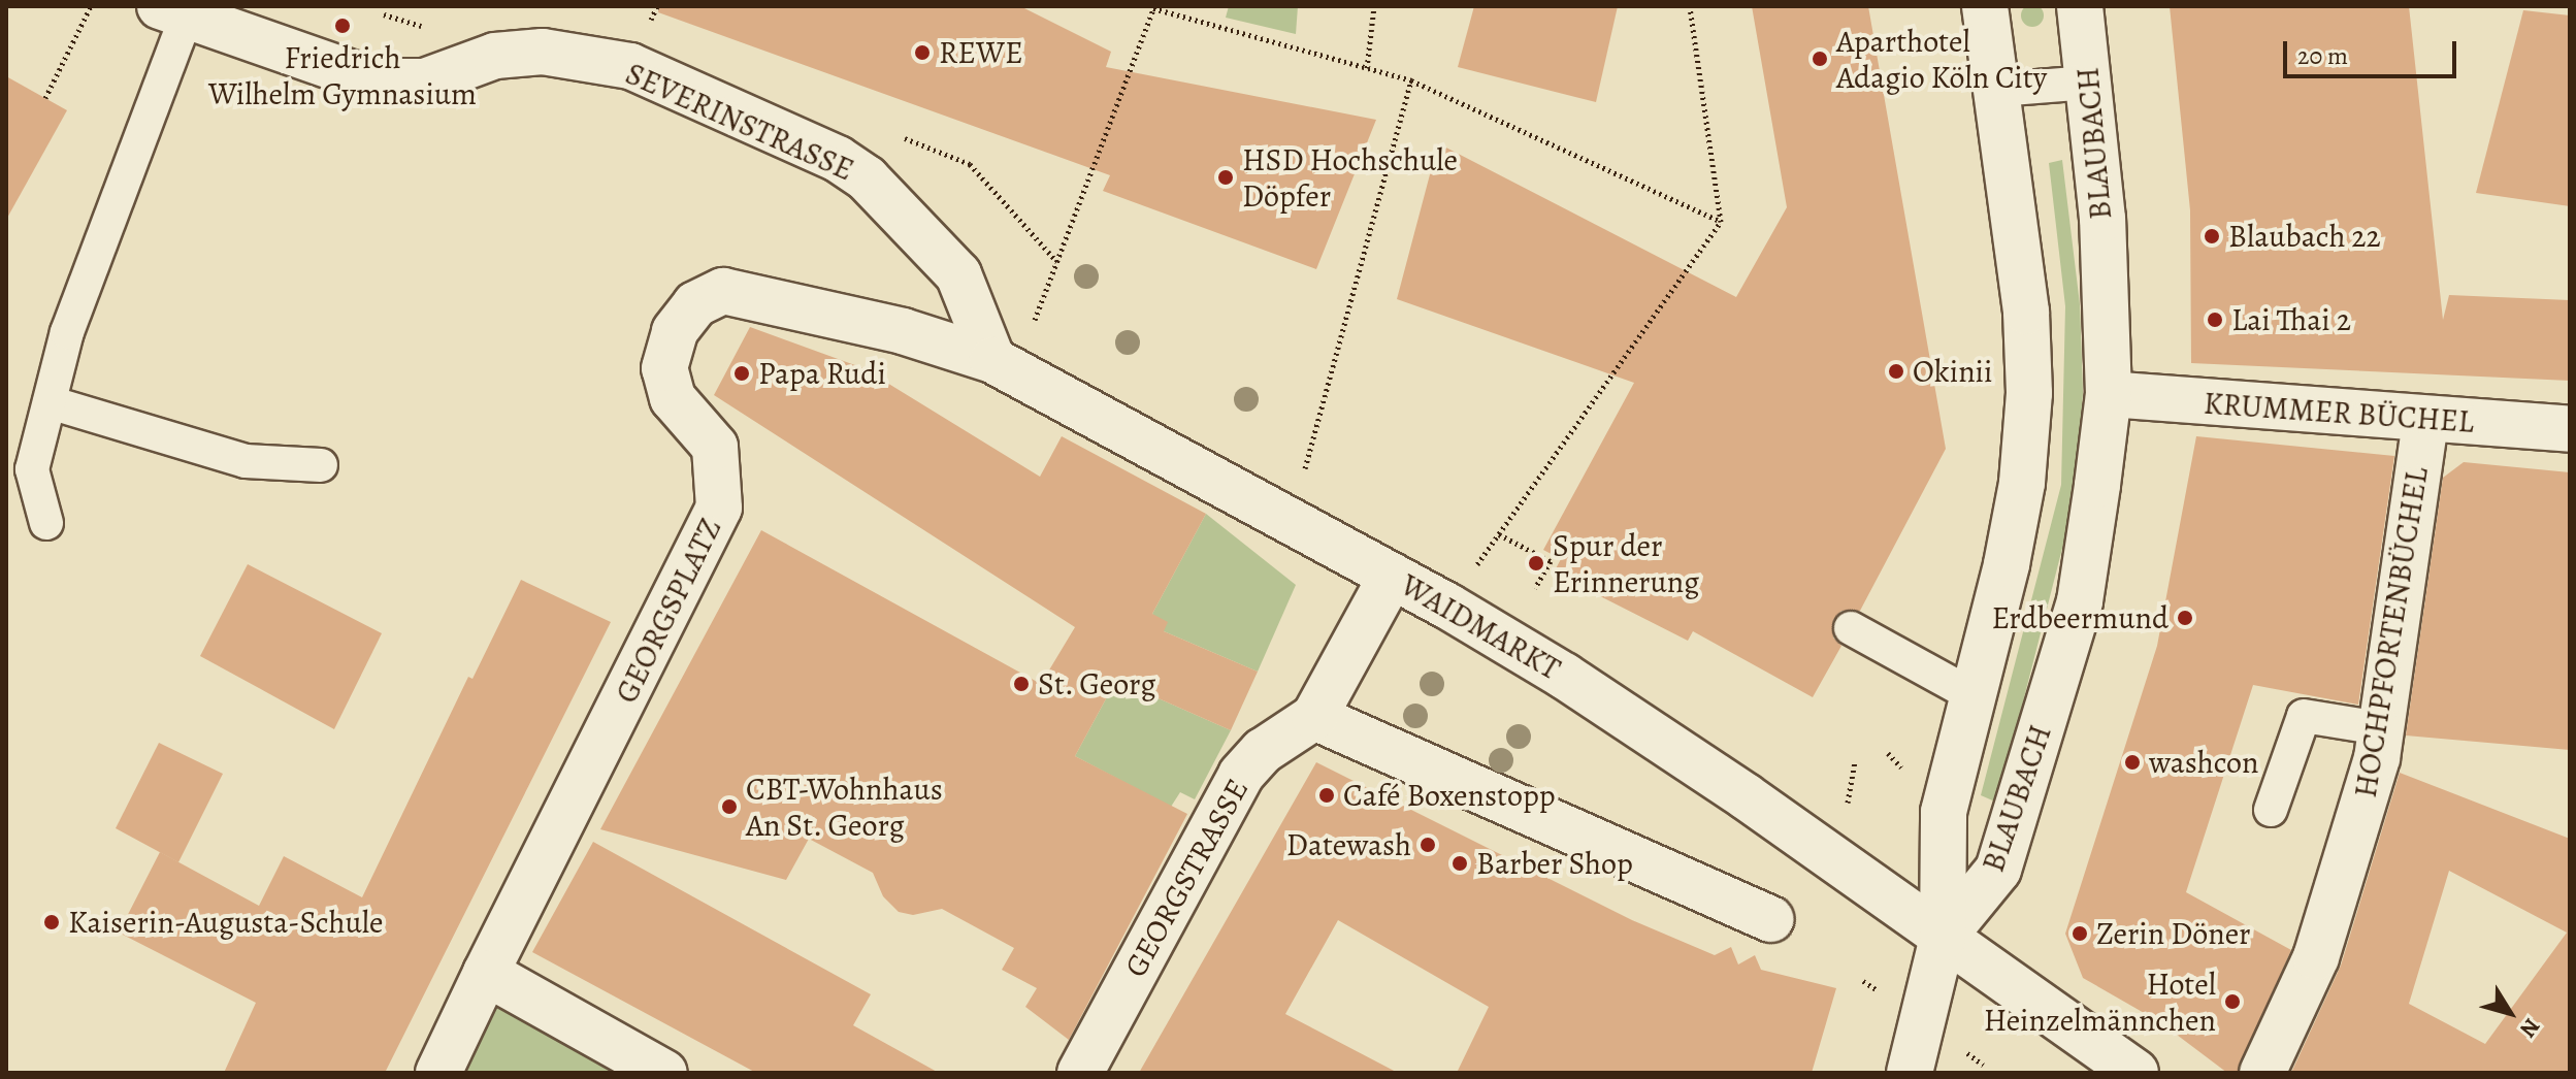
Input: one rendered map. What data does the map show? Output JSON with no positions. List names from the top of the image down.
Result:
{
  "streets": {
    "street": [
      "SEVERINSTRASSE",
      "BLAUBACH",
      "KRUMMER BÜCHEL",
      "GEORGSPLATZ",
      "WAIDMARKT",
      "HOCHPFORTENBÜCHEL",
      "GEORGSTRASSE"
    ]
  },
  "crossings": [
    ["SEVERINSTRASSE", "GEORGSPLATZ"],
    ["SEVERINSTRASSE", "WAIDMARKT"],
    ["BLAUBACH", "KRUMMER BÜCHEL"],
    ["BLAUBACH", "WAIDMARKT"],
    ["KRUMMER BÜCHEL", "HOCHPFORTENBÜCHEL"],
    ["GEORGSPLATZ", "WAIDMARKT"],
    ["WAIDMARKT", "GEORGSTRASSE"]
  ],
  "places": [
    "Friedrich Wilhelm Gymnasium",
    "REWE",
    "Aparthotel Adagio Köln City",
    "HSD Hochschule Döpfer",
    "Blaubach 22",
    "Lai Thai 2",
    "Okinii",
    "Papa Rudi",
    "Spur der Erinnerung",
    "Erdbeermund",
    "St. Georg",
    "washcon",
    "Café Boxenstopp",
    "CBT-Wohnhaus An St. Georg",
    "Datewash",
    "Barber Shop",
    "Kaiserin-Augusta-Schule",
    "Zerin Döner",
    "Hotel Heinzelmännchen"
  ],
  "scale_bar": "20 m",
  "north": "bottom right"
}
